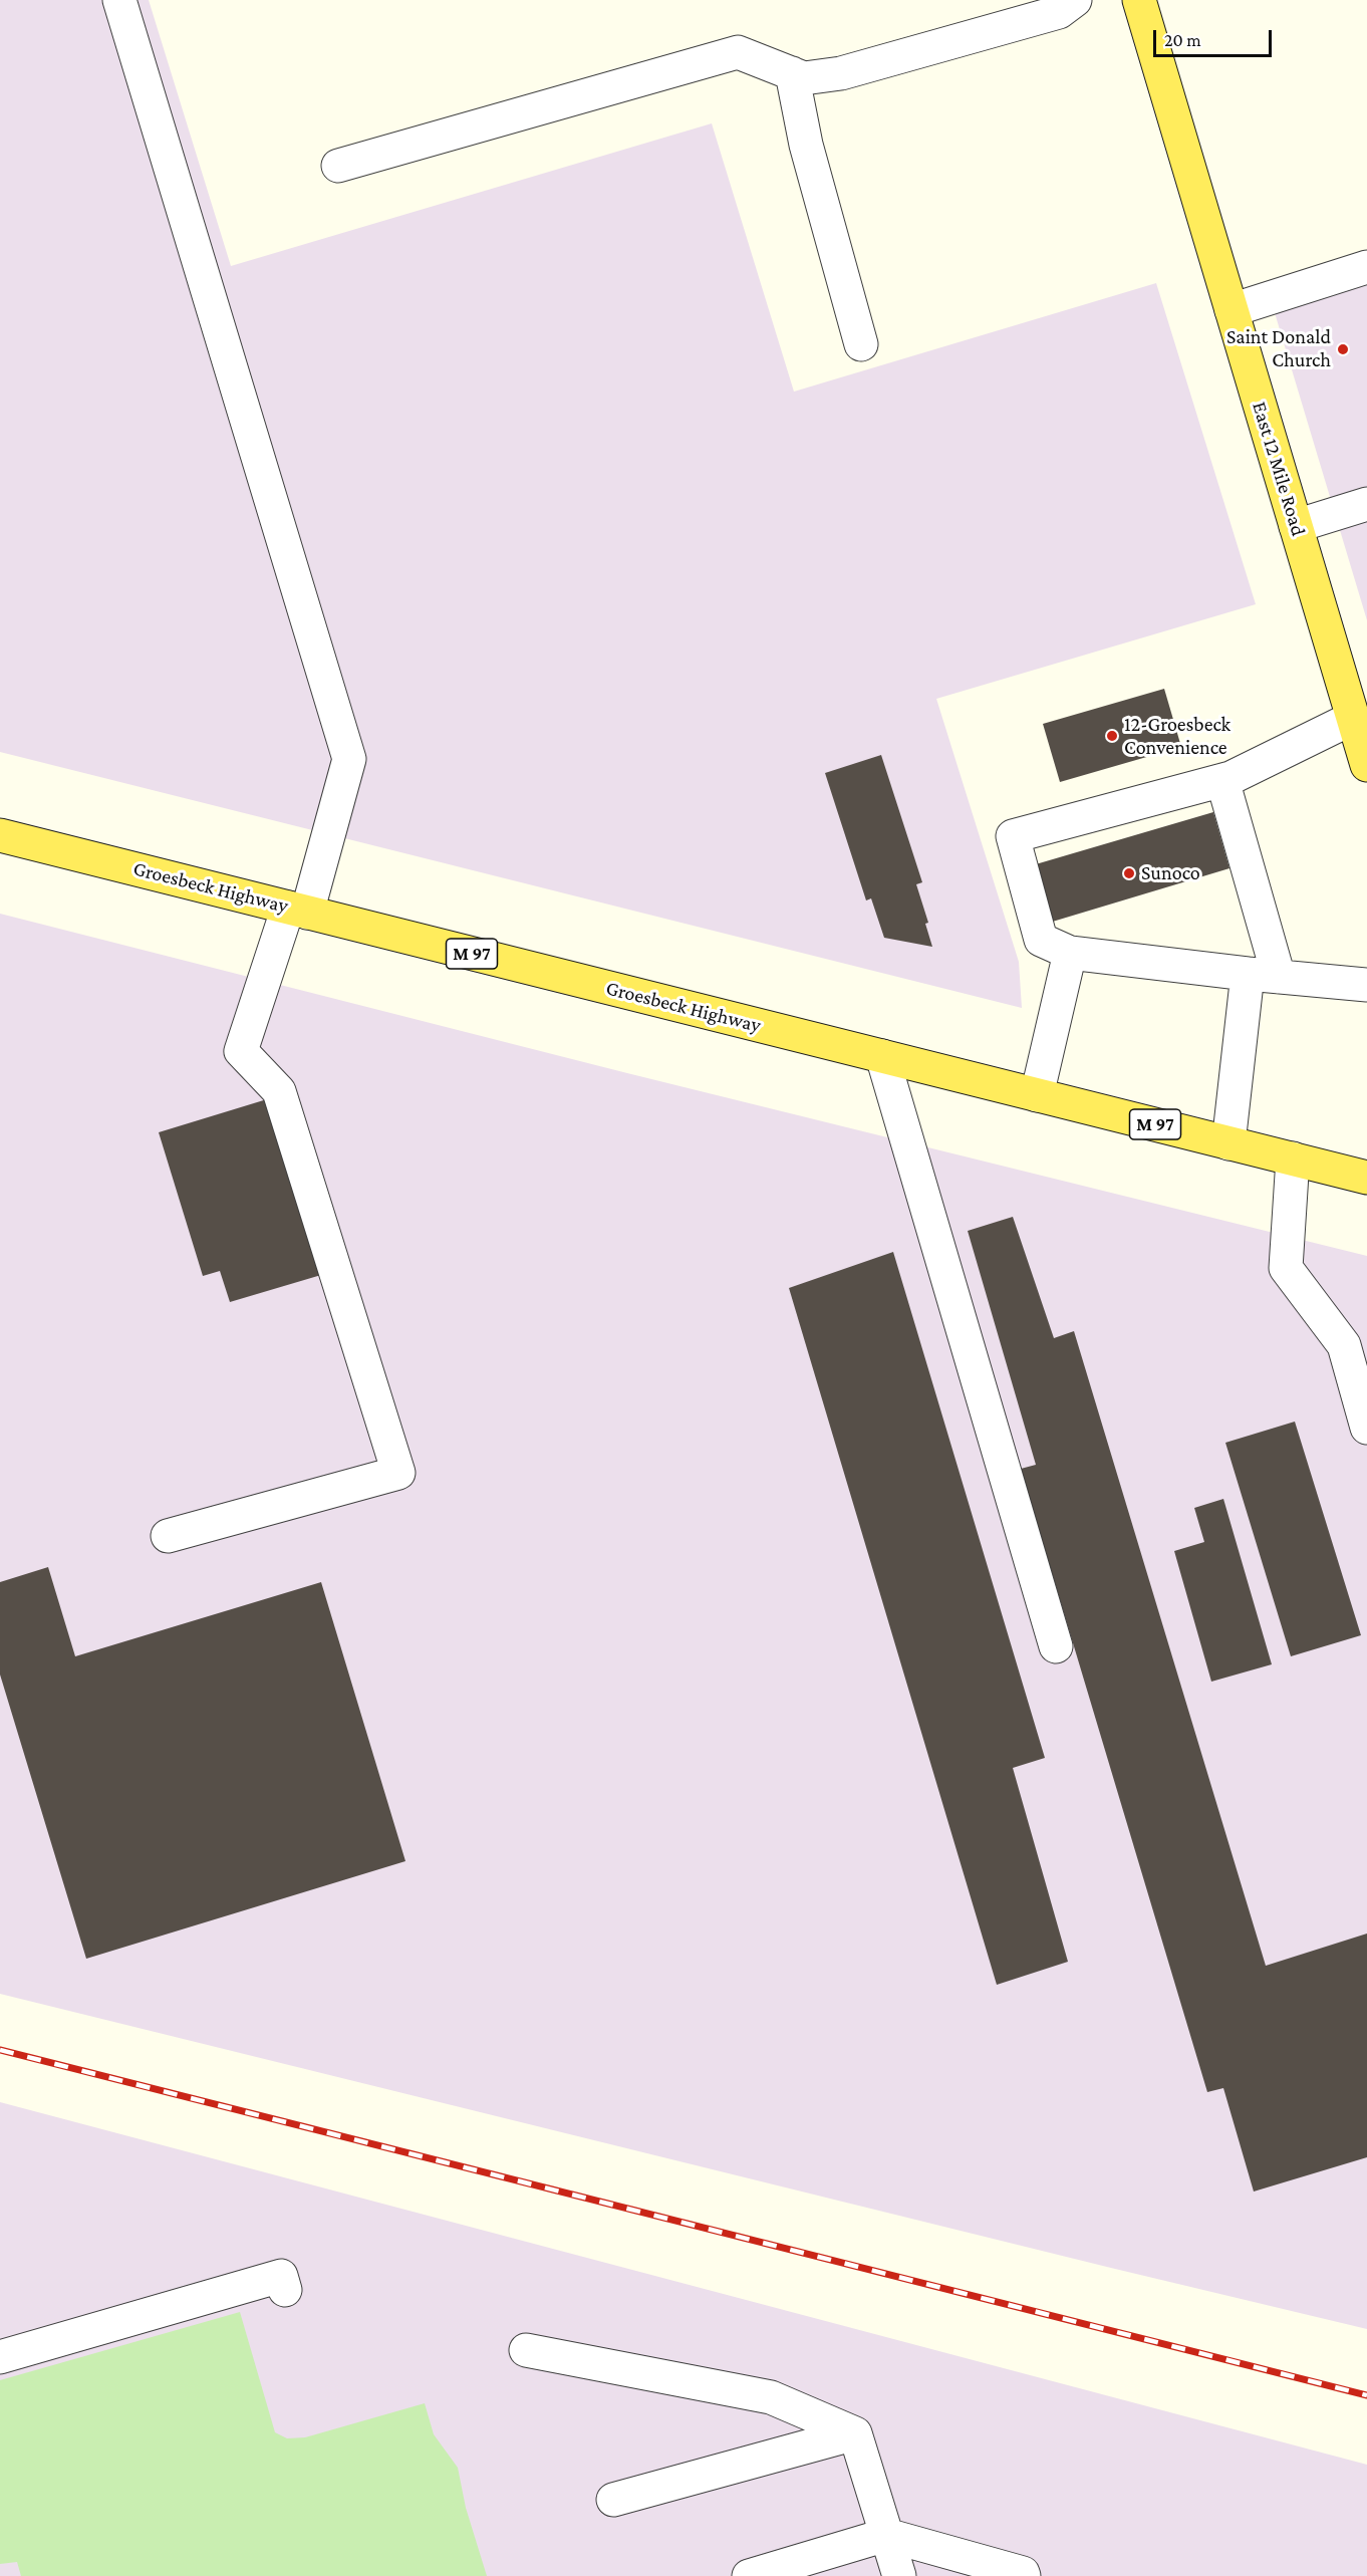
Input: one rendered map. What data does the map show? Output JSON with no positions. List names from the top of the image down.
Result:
{
  "streets": {
    "main road": ["East 12 Mile Road", "Groesbeck Highway", "M 97"]
  },
  "places": ["Saint Donald Church", "12-Groesbeck Convenience", "Sunoco"],
  "scale_bar": "20 m"
}
